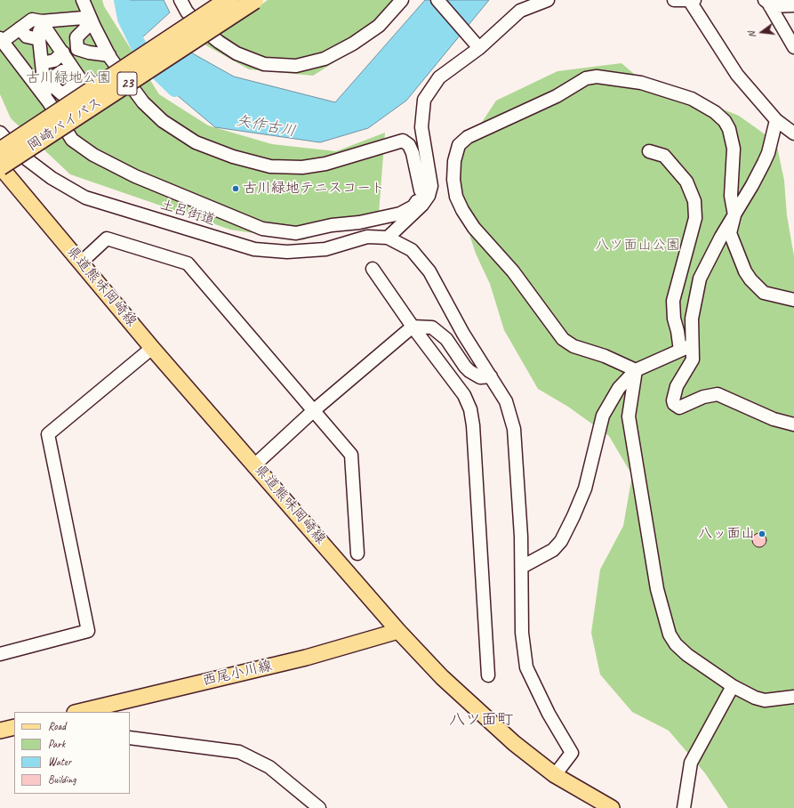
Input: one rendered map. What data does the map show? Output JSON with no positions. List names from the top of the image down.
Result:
{
  "streets": {
    "highway": ["23", "岡崎バイパス"],
    "main road": ["県道熊味岡崎線", "西尾小川線"],
    "street": ["土呂街道"]
  },
  "crossings": [
    ["岡崎バイパス", "県道熊味岡崎線"],
    ["県道熊味岡崎線", "西尾小川線"]
  ],
  "districts": ["八ツ面町"],
  "water": ["矢作古川"],
  "parks": ["古川緑地公園", "八ツ面山公園"],
  "places": ["古川緑地テニスコート", "八ッ面山"],
  "legend": [
    "Road",
    "Park",
    "Water",
    "Building"
  ],
  "north": "left"
}
